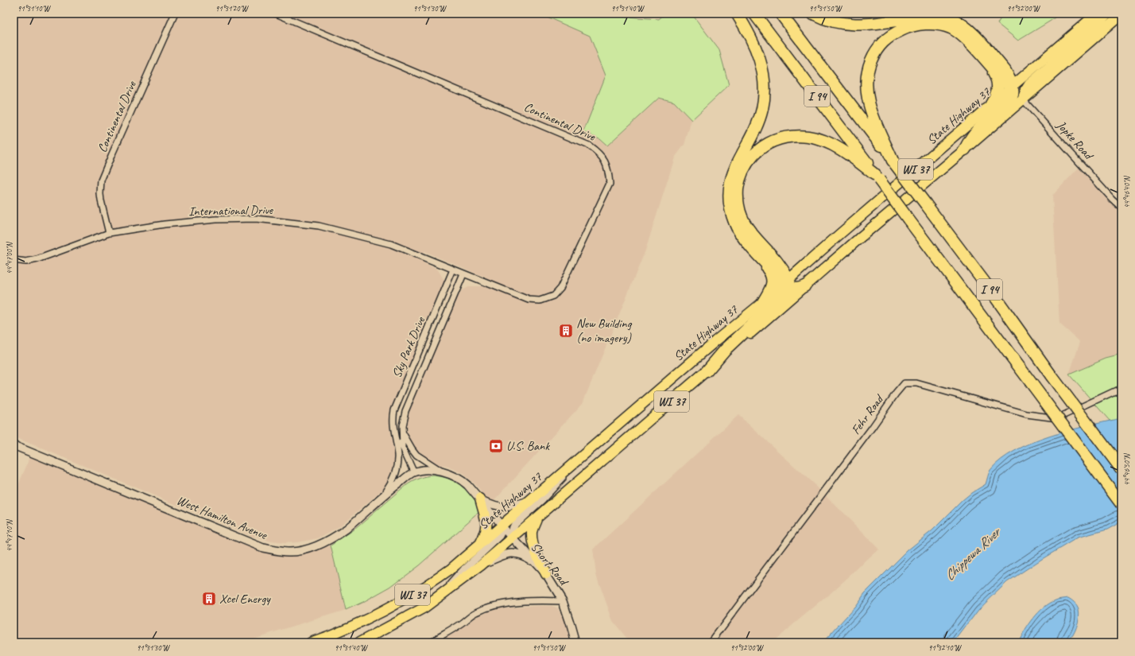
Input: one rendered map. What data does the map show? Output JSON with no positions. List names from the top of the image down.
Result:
{
  "streets": {
    "highway": ["I 94"],
    "main road": ["State Highway 37", "WI 37"],
    "street": [
      "Continental Drive",
      "Jopke Road",
      "International Drive",
      "Sky Park Drive",
      "Fehr Road",
      "West Hamilton Avenue",
      "Short Road"
    ]
  },
  "crossings": [
    ["State Highway 37", "Jopke Road"],
    ["Continental Drive", "International Drive"],
    ["Continental Drive", "Sky Park Drive"],
    ["Jopke Road", "WI 37"],
    ["WI 37", "Short Road"],
    ["International Drive", "Sky Park Drive"],
    ["Sky Park Drive", "West Hamilton Avenue"]
  ],
  "water": ["Chippewa River"],
  "places": {
    "building": ["New Building (no imagery)", "Xcel Energy"],
    "bank": ["U.S. Bank"]
  },
  "coordinates": [
    "91°31'10\"W",
    "91°31'20\"W",
    "91°31'30\"W",
    "91°31'40\"W",
    "91°31'50\"W",
    "91°32'00\"W",
    "44°46'40\"N",
    "44°47'00\"N",
    "44°46'50\"N",
    "44°47'10\"N",
    "91°32'10\"W"
  ]
}
